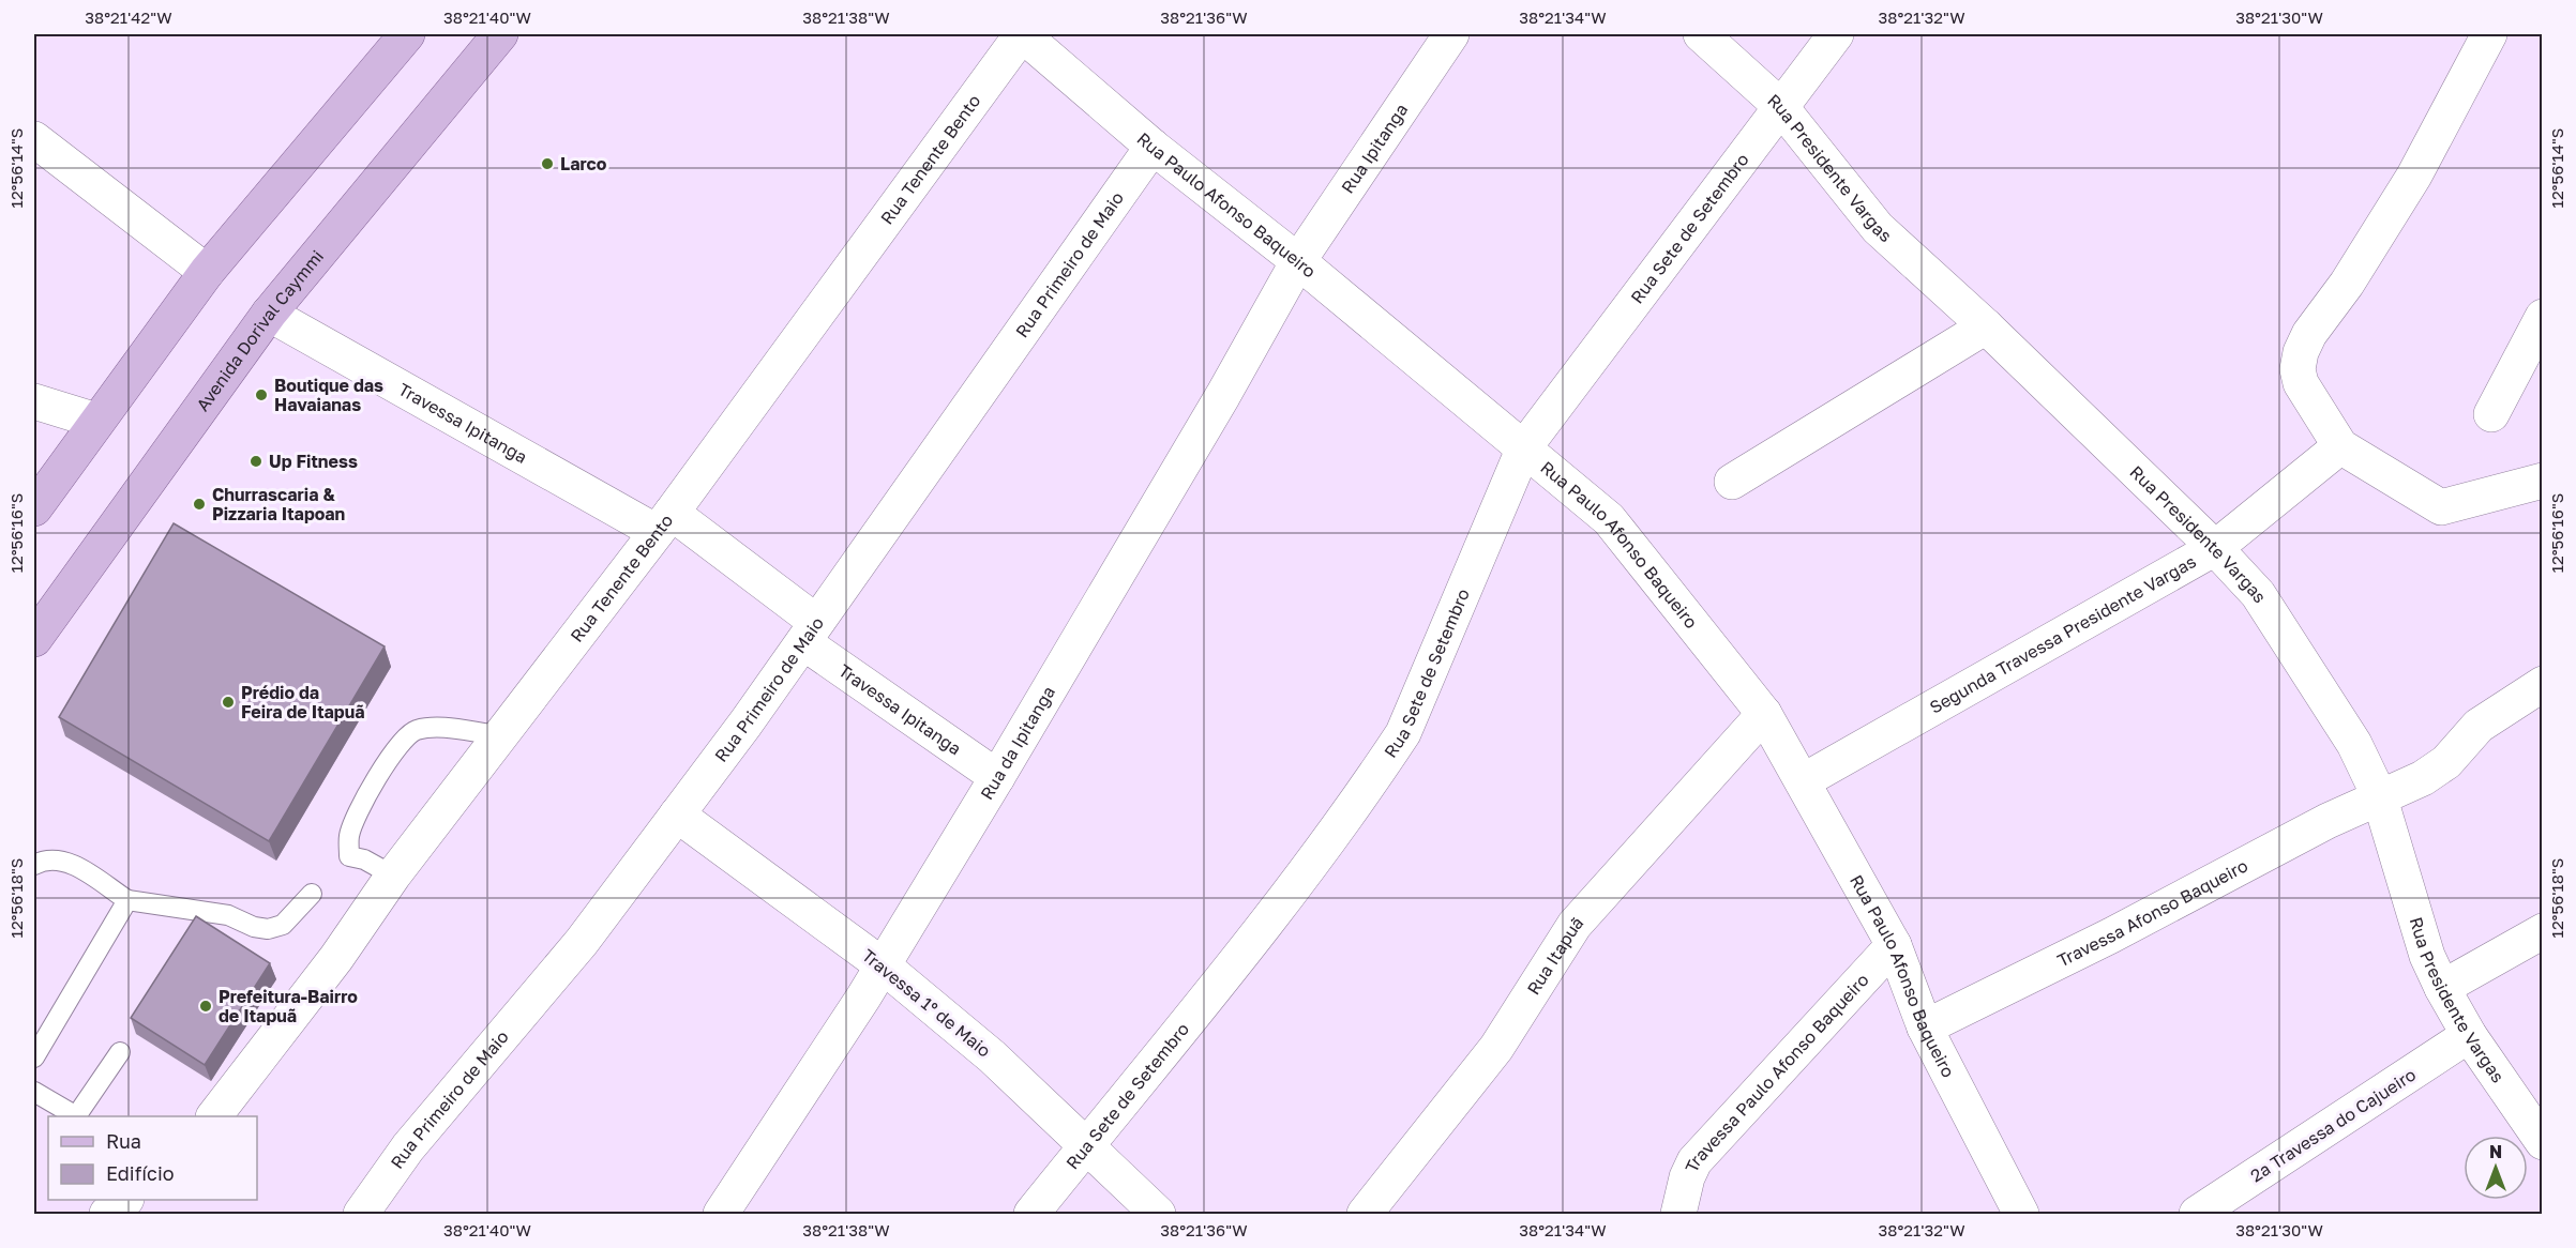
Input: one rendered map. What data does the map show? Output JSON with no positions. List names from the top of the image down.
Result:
{
  "streets": {
    "main road": ["Avenida Dorival Caymmi"],
    "street": [
      "Rua Ipitanga",
      "Rua Tenente Bento",
      "Rua Presidente Vargas",
      "Rua Paulo Afonso Baqueiro",
      "Rua Sete de Setembro",
      "Rua Primeiro de Maio",
      "Travessa Ipitanga",
      "Segunda Travessa Presidente Vargas",
      "Rua da Ipitanga",
      "Travessa Afonso Baqueiro",
      "Rua Itapuã",
      "Travessa 1º de Maio",
      "Travessa Paulo Afonso Baqueiro",
      "2ª Travessa do Cajueiro"
    ]
  },
  "crossings": [
    ["Rua Ipitanga", "Rua Paulo Afonso Baqueiro"],
    ["Rua Ipitanga", "Rua da Ipitanga"],
    ["Rua Tenente Bento", "Rua Paulo Afonso Baqueiro"],
    ["Rua Tenente Bento", "Travessa Ipitanga"],
    ["Rua Presidente Vargas", "Rua Sete de Setembro"],
    ["Rua Presidente Vargas", "Segunda Travessa Presidente Vargas"],
    ["Rua Presidente Vargas", "Travessa Afonso Baqueiro"],
    ["Rua Presidente Vargas", "2ª Travessa do Cajueiro"],
    ["Rua Paulo Afonso Baqueiro", "Rua Sete de Setembro"],
    ["Rua Paulo Afonso Baqueiro", "Rua Primeiro de Maio"],
    ["Rua Paulo Afonso Baqueiro", "Segunda Travessa Presidente Vargas"],
    ["Rua Paulo Afonso Baqueiro", "Rua da Ipitanga"],
    ["Rua Paulo Afonso Baqueiro", "Travessa Afonso Baqueiro"],
    ["Rua Paulo Afonso Baqueiro", "Rua Itapuã"],
    ["Rua Paulo Afonso Baqueiro", "Travessa Paulo Afonso Baqueiro"],
    ["Rua Sete de Setembro", "Travessa 1º de Maio"],
    ["Rua Primeiro de Maio", "Travessa Ipitanga"],
    ["Rua Primeiro de Maio", "Travessa 1º de Maio"],
    ["Avenida Dorival Caymmi", "Travessa Ipitanga"],
    ["Travessa Ipitanga", "Rua da Ipitanga"],
    ["Rua da Ipitanga", "Travessa 1º de Maio"]
  ],
  "places": [
    "Larco",
    "Boutique das Havaianas",
    "Up Fitness",
    "Churrascaria & Pizzaria Itapoan",
    "Prédio da Feira de Itapuã",
    "Prefeitura-Bairro de Itapuã"
  ],
  "legend": ["Rua", "Edifício"],
  "north": "top",
  "coordinates": [
    "38°21'42\"W",
    "38°21'40\"W",
    "38°21'38\"W",
    "38°21'36\"W",
    "38°21'34\"W",
    "38°21'32\"W",
    "38°21'30\"W",
    "12°56'14\"S",
    "12°56'16\"S",
    "12°56'18\"S"
  ]
}
